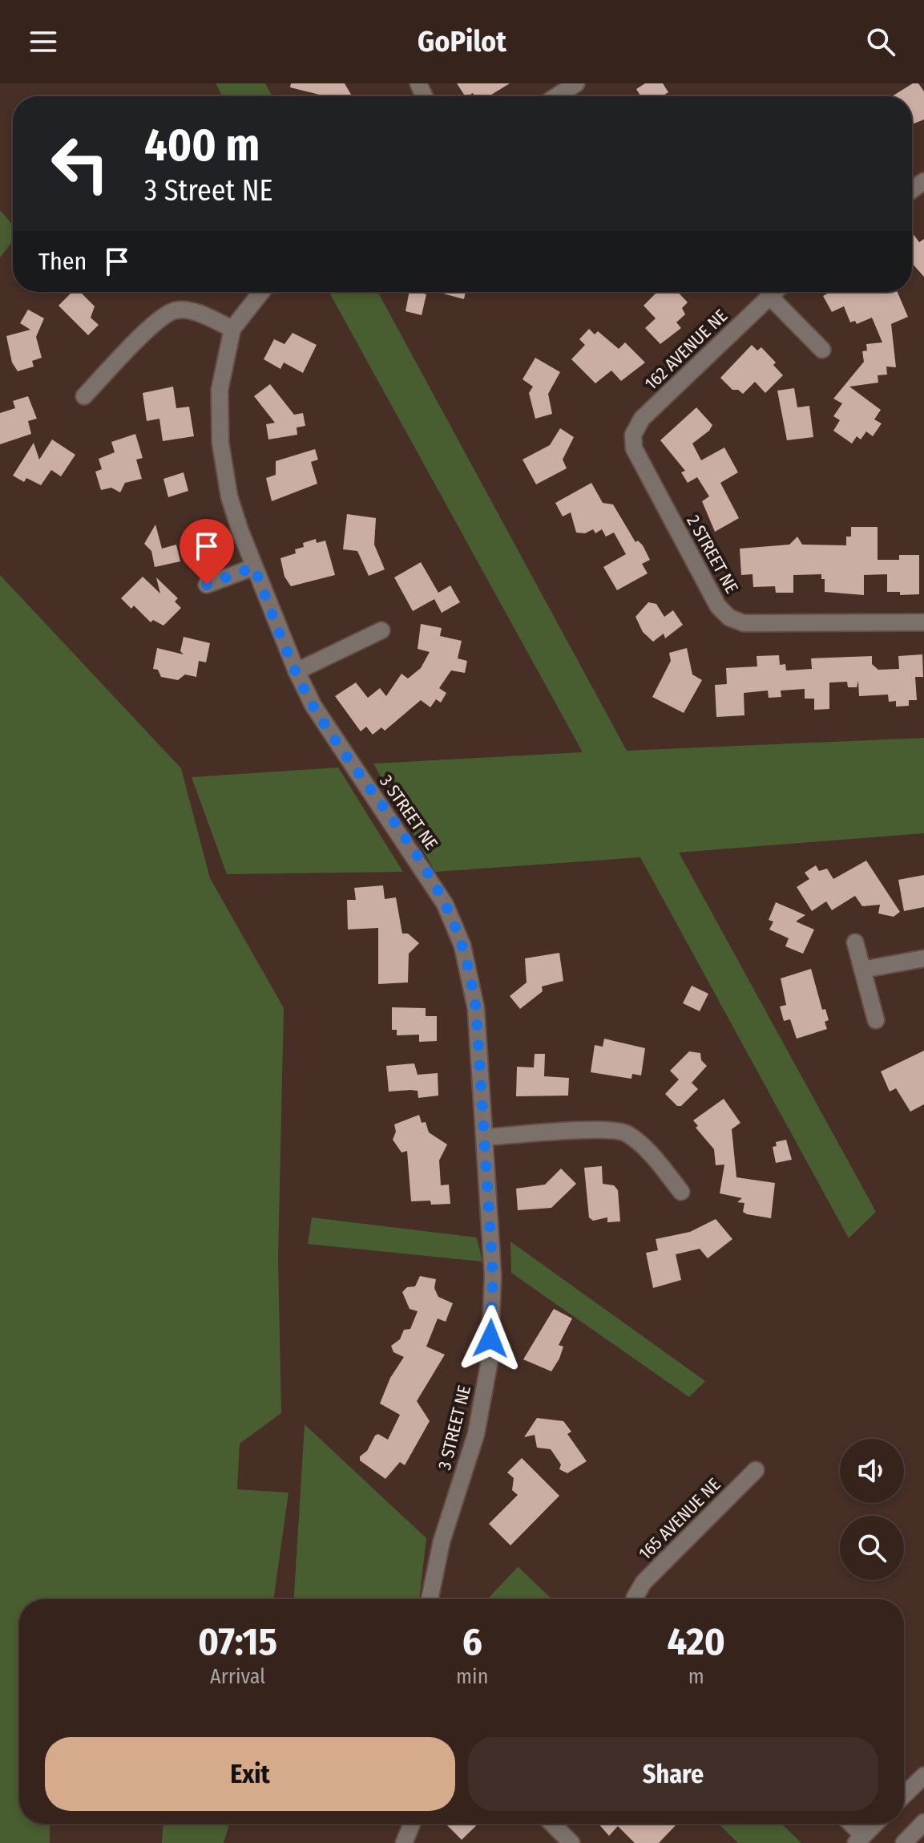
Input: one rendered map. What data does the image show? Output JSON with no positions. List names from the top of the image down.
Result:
{
  "streets": {
    "street": [
      "162 AVENUE NE",
      "2 STREET NE",
      "3 STREET NE",
      "165 AVENUE NE"
    ]
  },
  "crossings": [
    ["162 AVENUE NE", "2 STREET NE"]
  ],
  "page": {
    "header": "GoPilot",
    "turn": ["400 m", "3 Street NE"],
    "then": "Then",
    "eta": [
      "07:15",
      "Arrival",
      "6",
      "min",
      "420",
      "m"
    ],
    "buttons": ["Exit", "Share"]
  }
}
